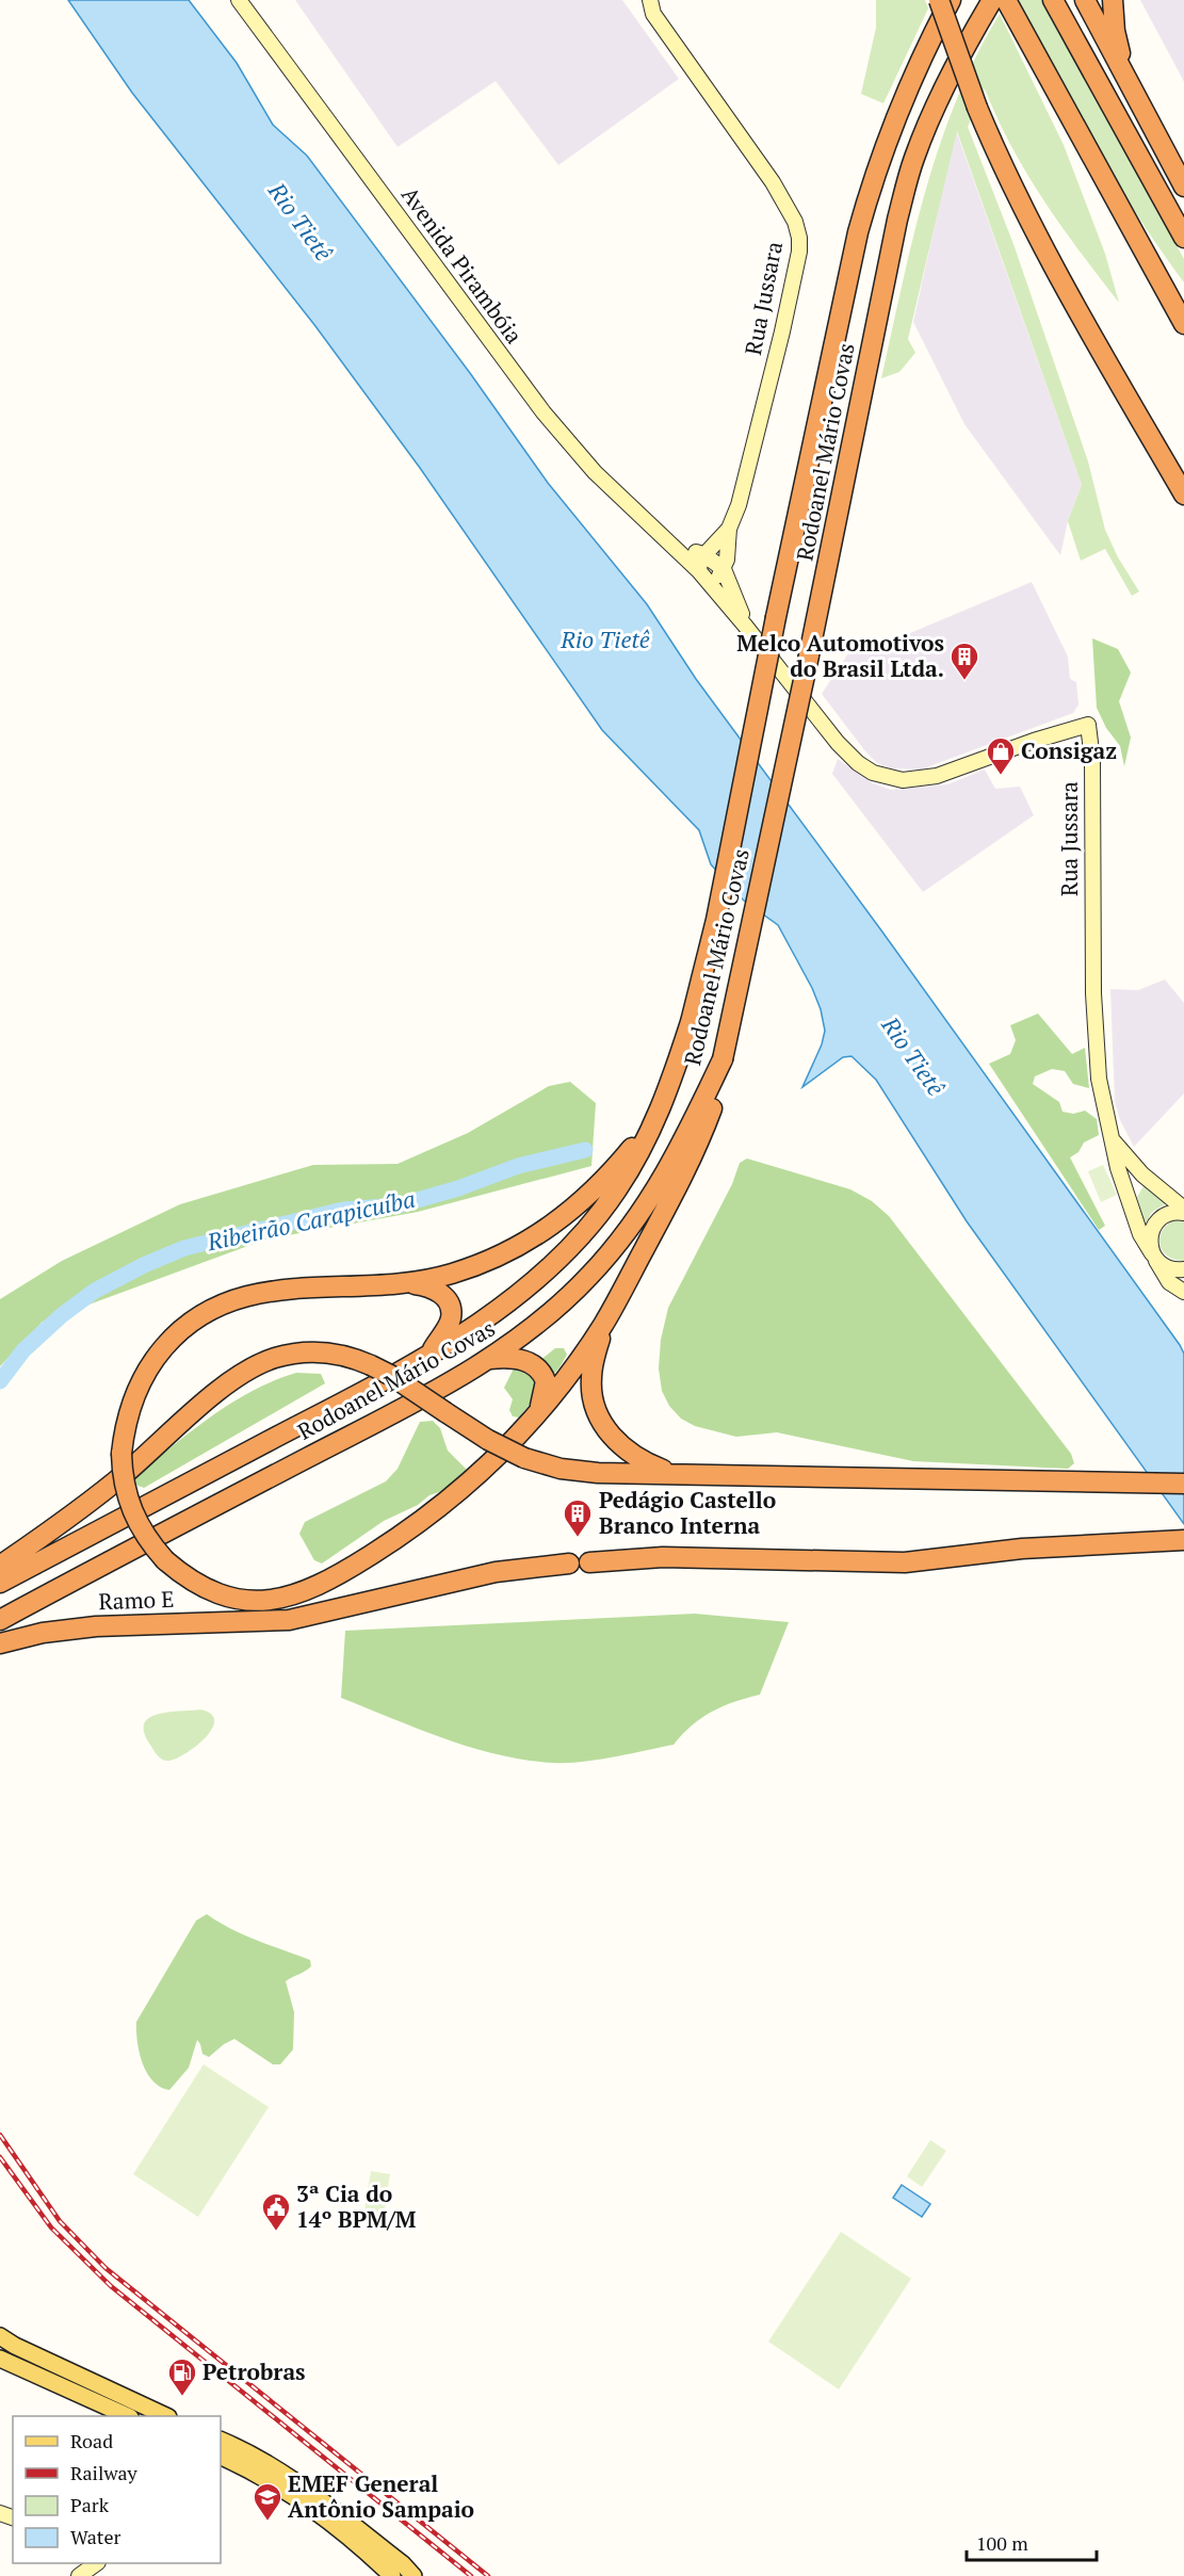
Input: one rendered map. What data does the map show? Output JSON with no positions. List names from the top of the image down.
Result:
{
  "streets": {
    "highway": ["Rodoanel Mário Covas", "Ramo E"],
    "main road": ["Avenida Pirambóia", "Rua Jussara"]
  },
  "crossings": [
    ["Avenida Pirambóia", "Rua Jussara"]
  ],
  "water": ["Rio Tietê", "Ribeirão Carapicuíba"],
  "places": {
    "building": ["Melco Automotivos do Brasil Ltda.", "Pedágio Castello Branco Interna"],
    "shop": ["Consigaz"],
    "public building": ["3ª Cia do 14º BPM/M"],
    "fuel station": ["Petrobras"],
    "school or university": ["EMEF General Antônio Sampaio"]
  },
  "legend": [
    "Road",
    "Railway",
    "Park",
    "Water"
  ],
  "scale_bar": "100 m"
}
